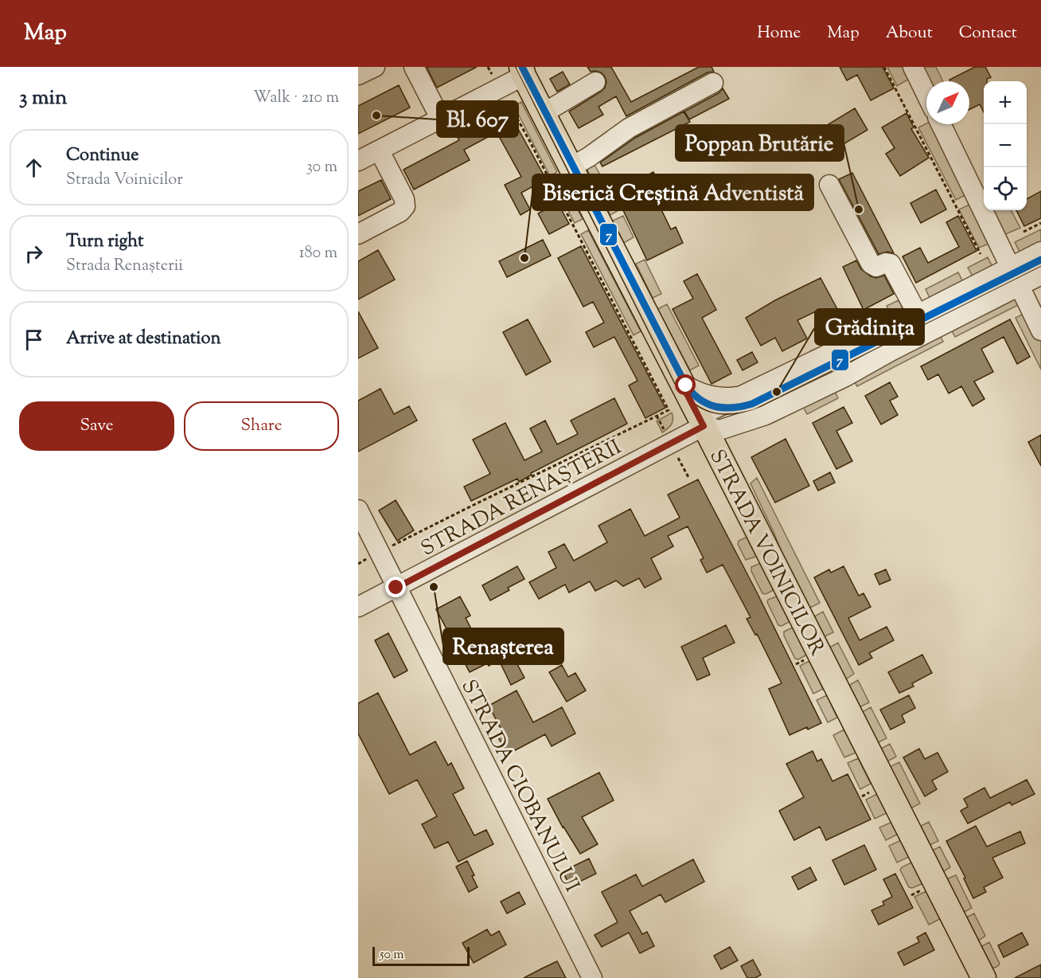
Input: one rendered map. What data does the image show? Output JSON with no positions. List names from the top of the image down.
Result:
{
  "streets": {
    "main road": ["STRADA VOINICILOR"],
    "street": ["STRADA RENAȘTERII", "STRADA CIOBANULUI"]
  },
  "crossings": [
    ["STRADA RENAȘTERII", "STRADA VOINICILOR"],
    ["STRADA RENAȘTERII", "STRADA CIOBANULUI"]
  ],
  "places": [
    "Bl. 607",
    "Poppan Brutărie",
    "Biserică Creștină Adventistă",
    "Grădinița",
    "Renașterea"
  ],
  "lines": ["transit line 7"],
  "scale_bar": "50 m",
  "north": "top right",
  "page": {
    "header": "Map",
    "nav": [
      "Home",
      "Map",
      "About",
      "Contact"
    ],
    "heading": ["3 min", "Walk · 210 m"],
    "map_buttons": ["+", "−"],
    "list": [
      ["Continue", "Strada Voinicilor", "30 m"],
      ["Turn right", "Strada Renașterii", "180 m"],
      "Arrive at destination"
    ],
    "buttons": ["Save", "Share"],
    "scale": "50 m"
  }
}
